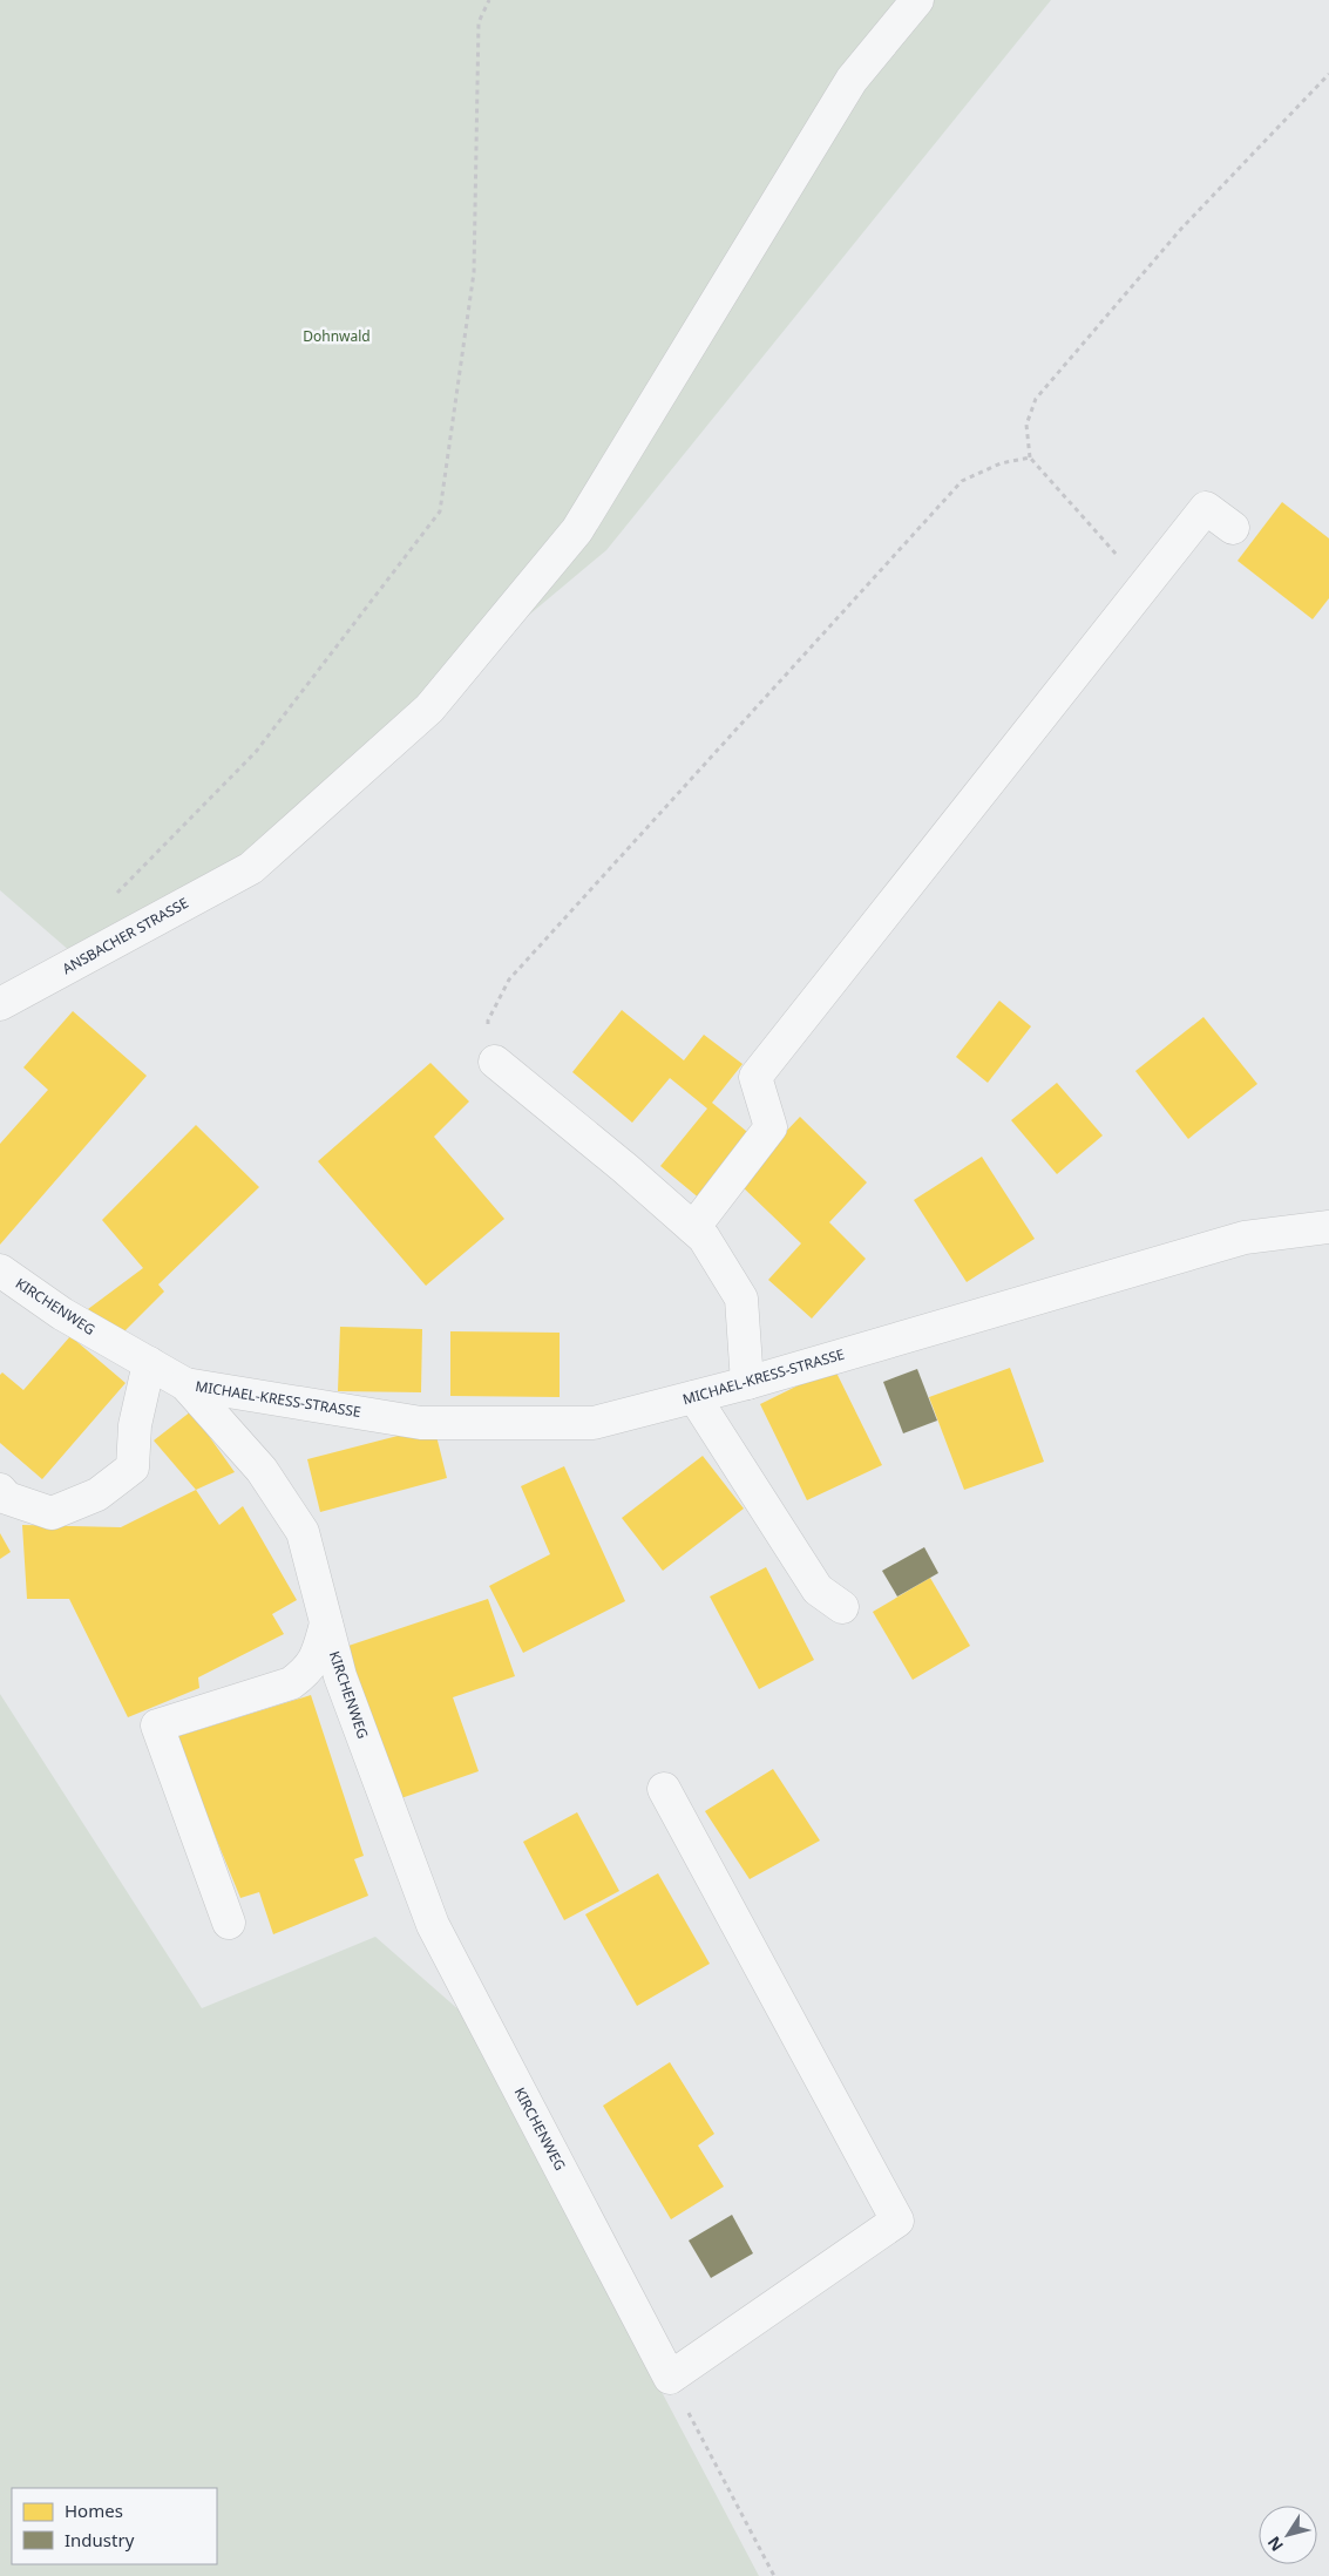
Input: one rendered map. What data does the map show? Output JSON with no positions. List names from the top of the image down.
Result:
{
  "streets": {
    "street": ["ANSBACHER STRASSE", "KIRCHENWEG", "MICHAEL-KRESS-STRASSE"]
  },
  "crossings": [
    ["KIRCHENWEG", "MICHAEL-KRESS-STRASSE"]
  ],
  "parks": ["Dohnwald"],
  "legend": ["Homes", "Industry"],
  "north": "bottom left"
}
